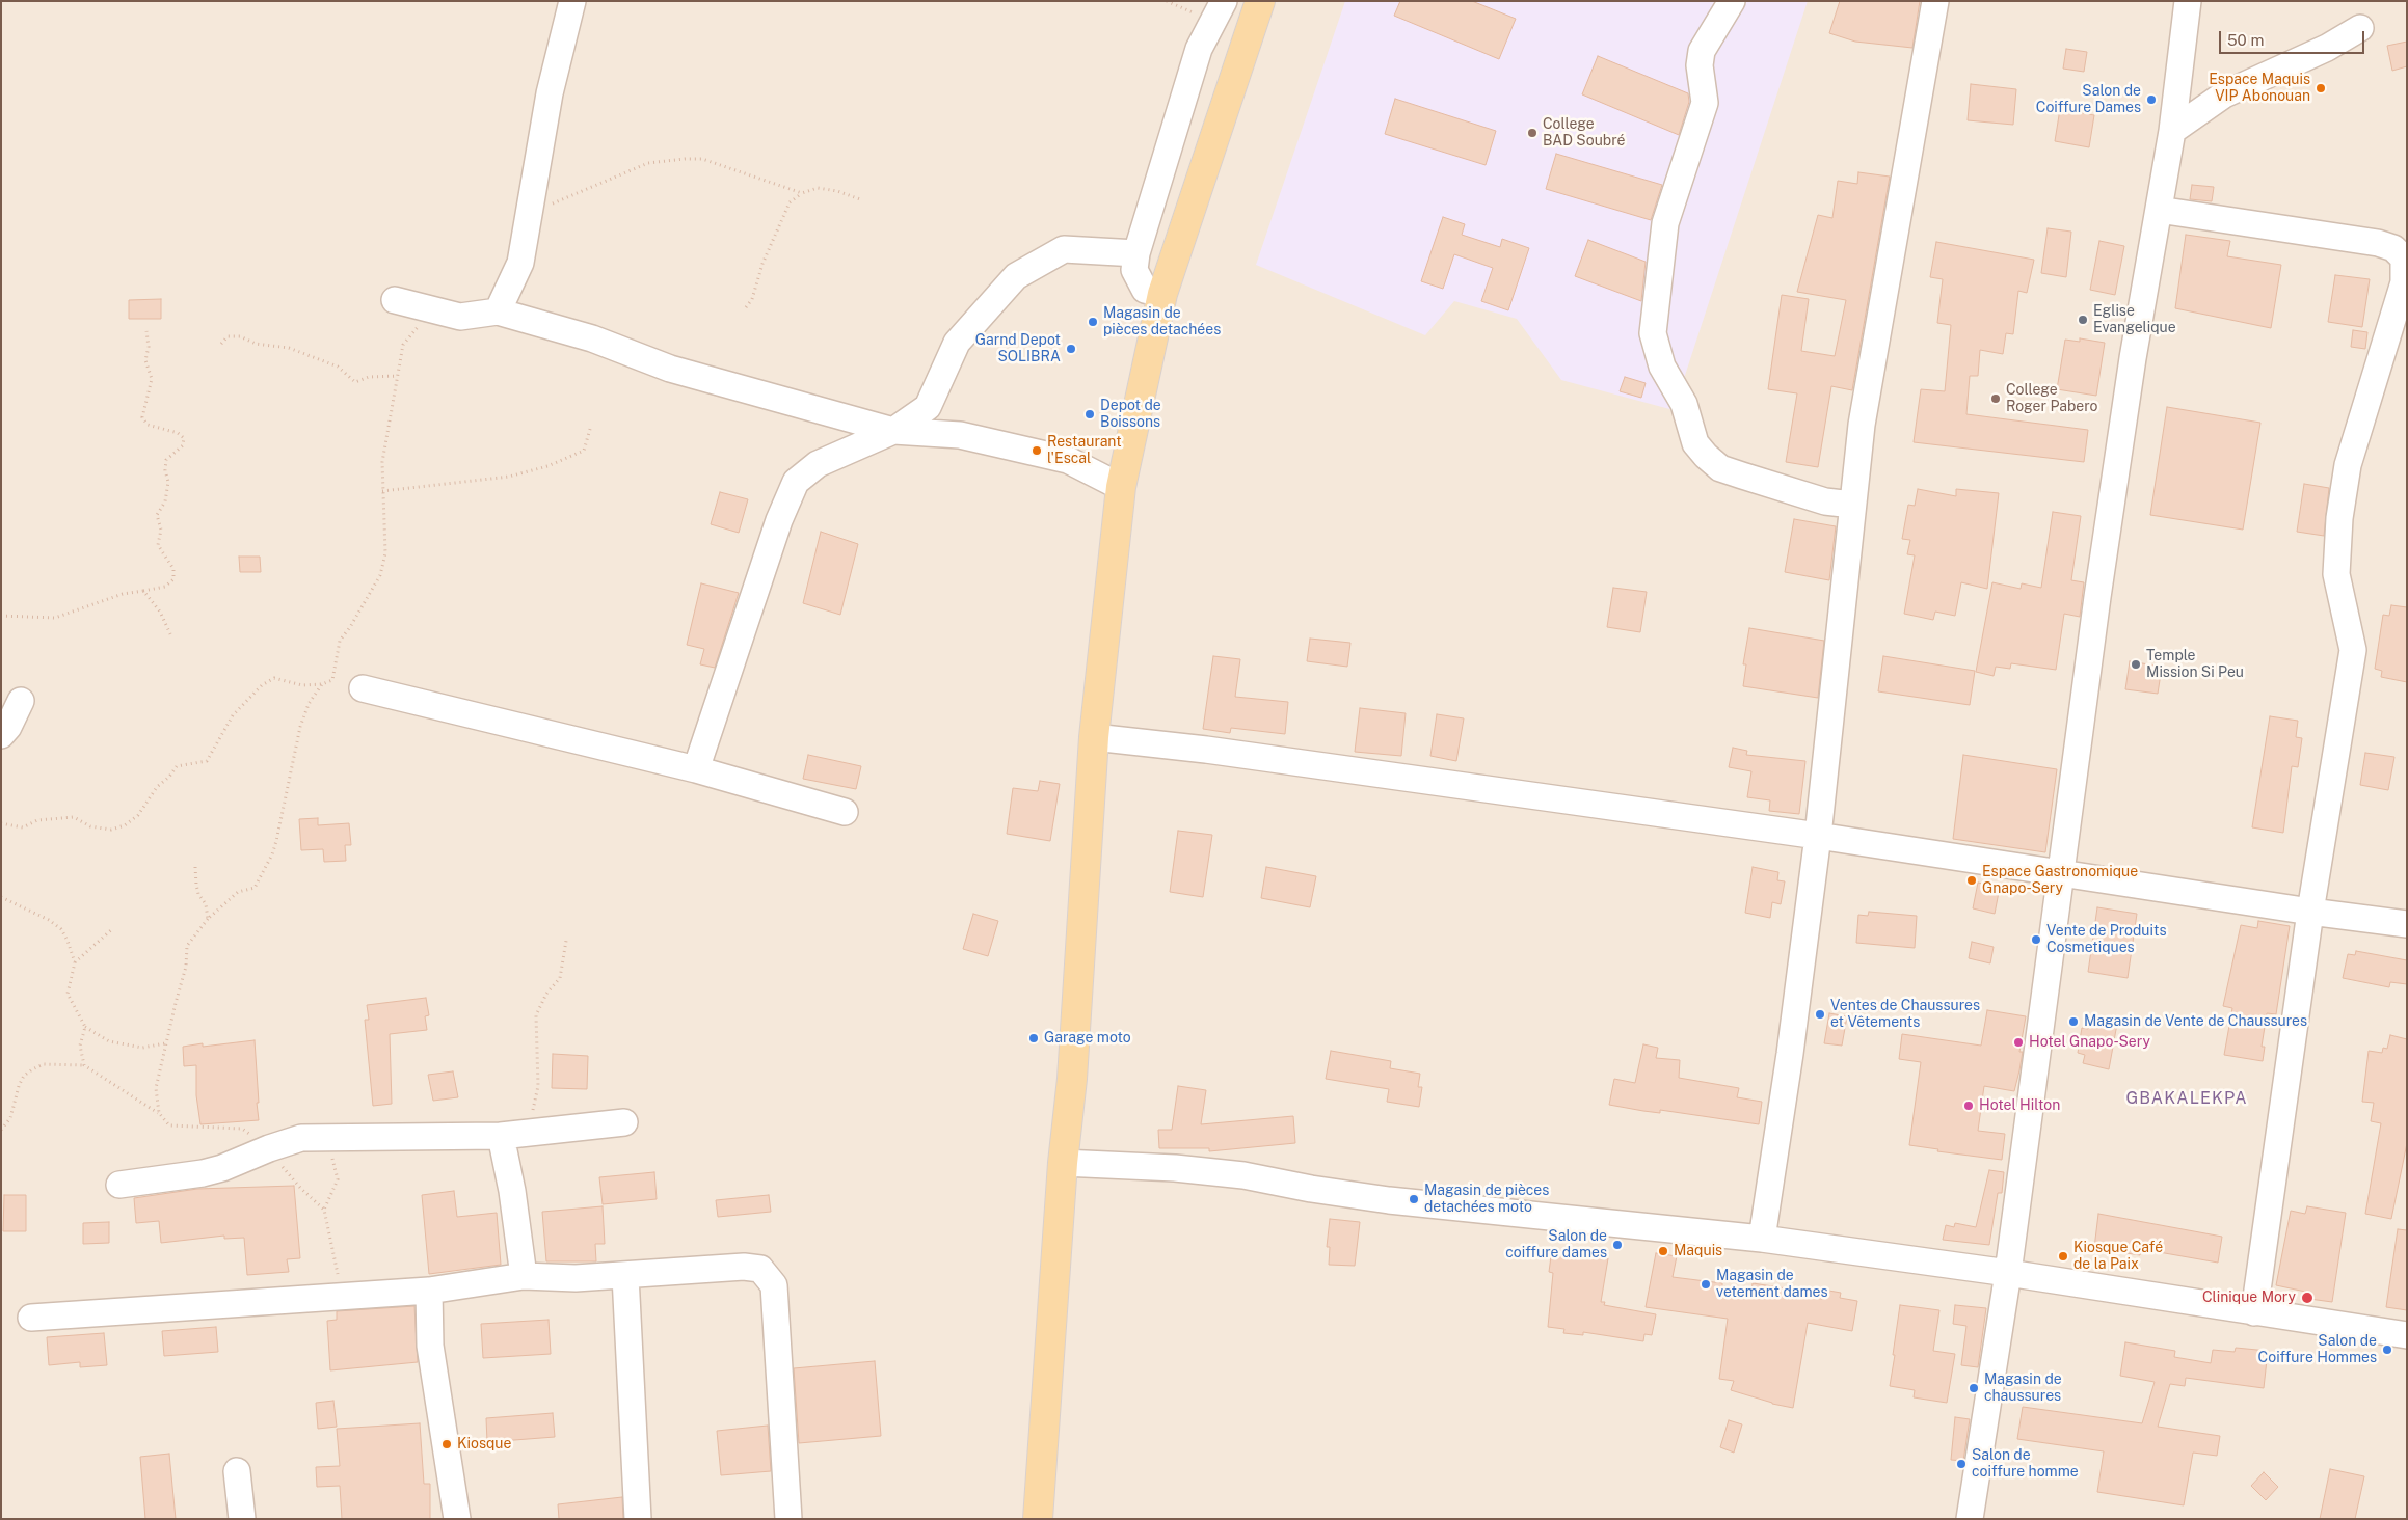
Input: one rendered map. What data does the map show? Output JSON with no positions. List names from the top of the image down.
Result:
{
  "districts": ["GBAKALEKPA"],
  "places": [
    "Espace Maquis VIP Abonouan",
    "Salon de Coiffure Dames",
    "College BAD Soubré",
    "Eglise Evangelique",
    "Magasin de pièces detachées",
    "Garnd Depot SOLIBRA",
    "College Roger Pabero",
    "Depot de Boissons",
    "Restaurant l'Escal",
    "Temple Mission Si Peu",
    "Espace Gastronomique Gnapo-Sery",
    "Vente de Produits Cosmetiques",
    "Ventes de Chaussures et Vêtements",
    "Magasin de Vente de Chaussures",
    "Garage moto",
    "Hotel Gnapo-Sery",
    "Hotel Hilton",
    "Magasin de pièces detachées moto",
    "Salon de coiffure dames",
    "Maquis",
    "Kiosque Café de la Paix",
    "Magasin de vetement dames",
    "Clinique Mory",
    "Salon de Coiffure Hommes",
    "Magasin de chaussures",
    "Kiosque",
    "Salon de coiffure homme"
  ],
  "scale_bar": "50 m"
}
